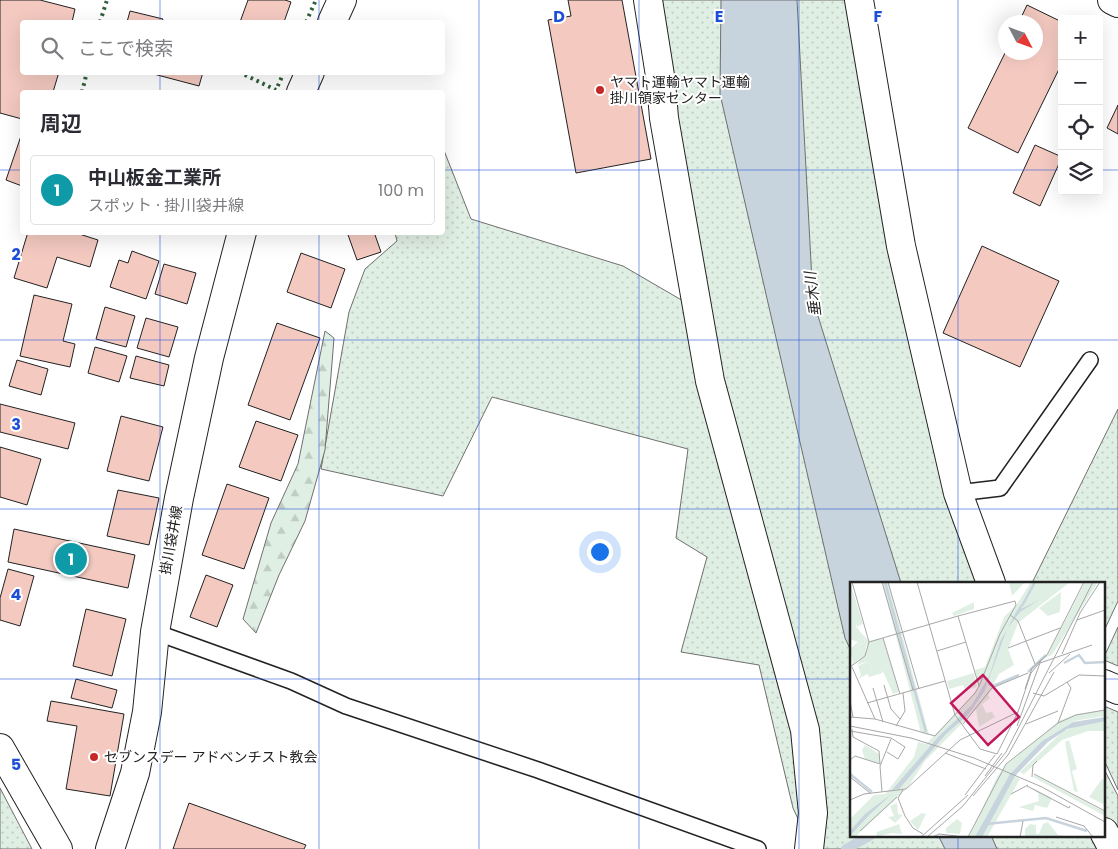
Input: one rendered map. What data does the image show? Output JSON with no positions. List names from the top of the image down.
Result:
{
  "streets": {
    "street": ["掛川袋井線"]
  },
  "water": ["垂木川"],
  "places": ["ヤマト運輸ヤマト運輸 掛川領家センター", "セブンスデー アドベンチスト教会"],
  "north": "bottom right",
  "page": {
    "map_buttons": ["+", "−"],
    "search": "ここで検索",
    "heading": "周辺",
    "list": [
      {
        "mark": "1",
        "name": "中山板金工業所",
        "note": "スポット · 掛川袋井線",
        "value": "100 m"
      }
    ],
    "pins": "1"
  },
  "grid": {
    "columns": ["D", "E", "F"],
    "rows": [
      "2",
      "3",
      "4",
      "5"
    ]
  }
}
